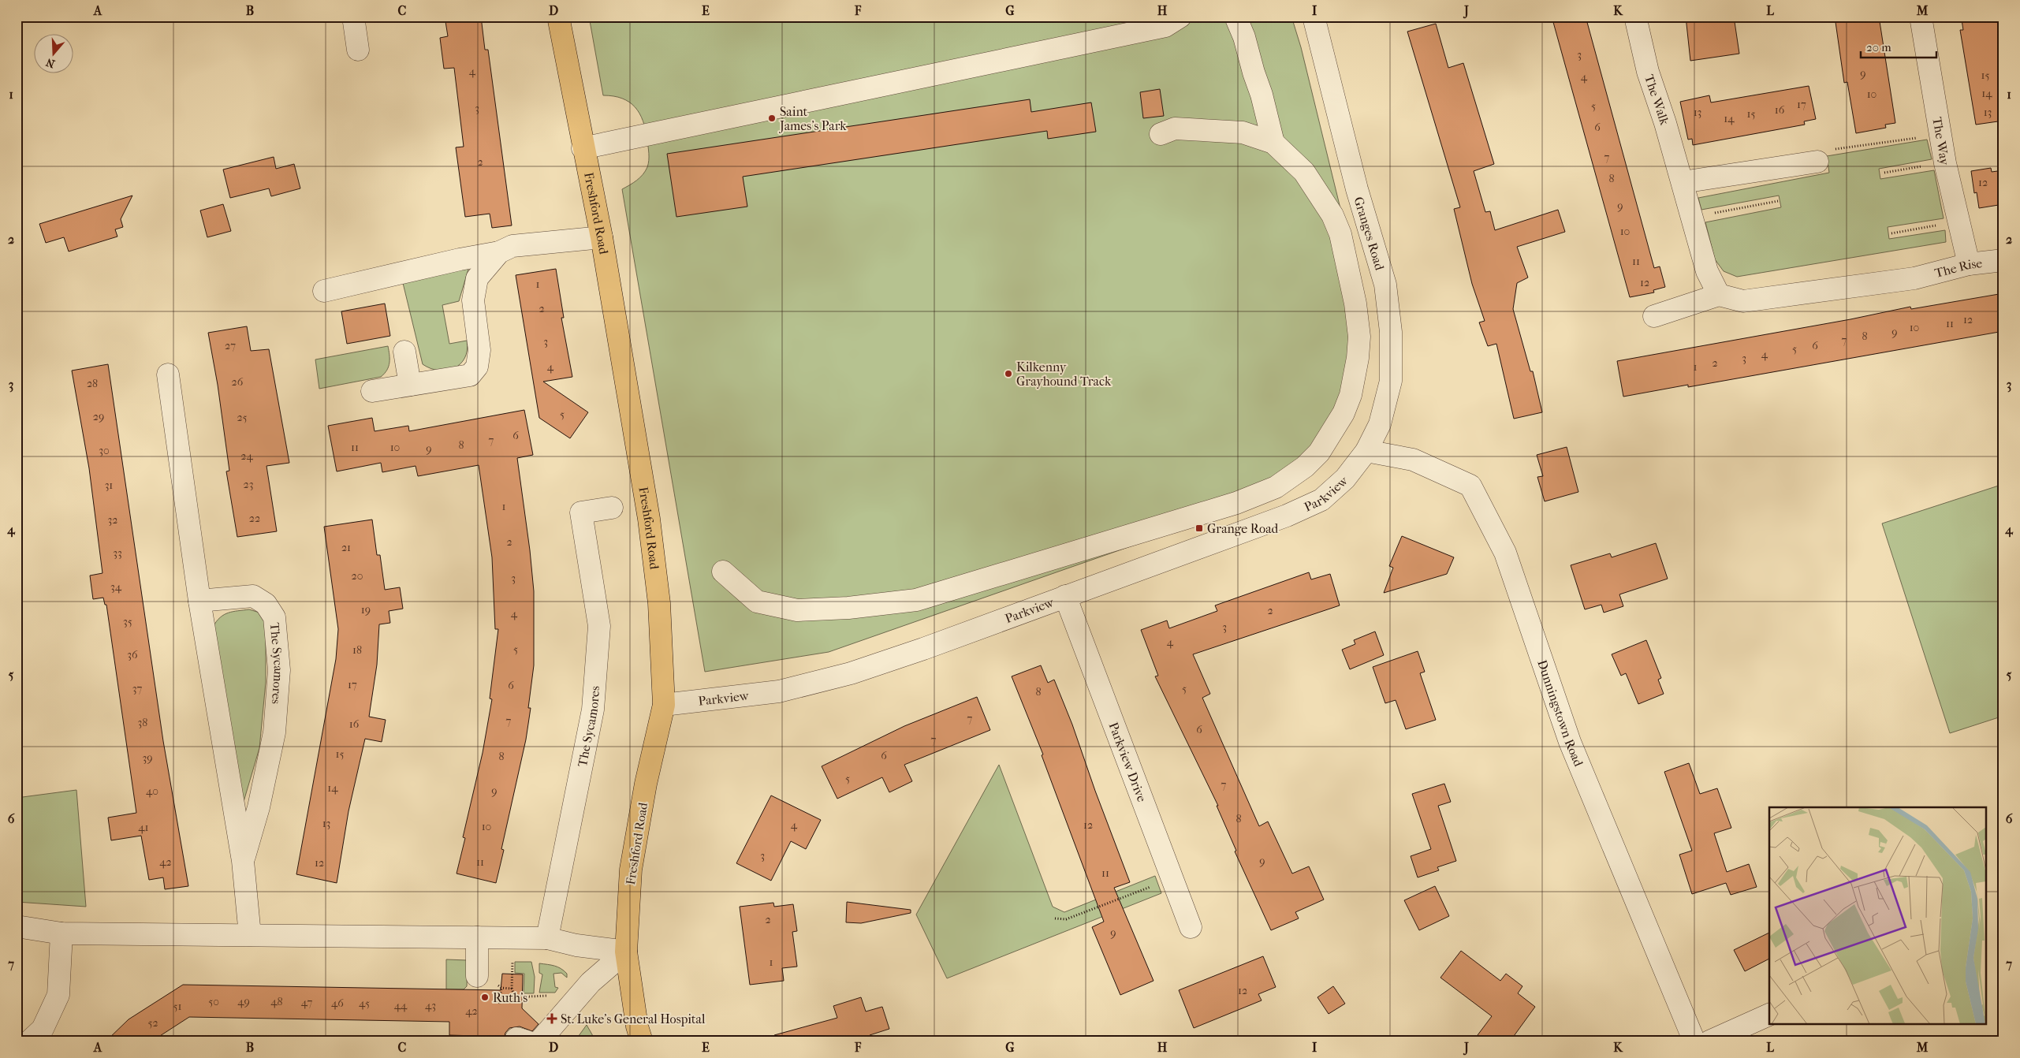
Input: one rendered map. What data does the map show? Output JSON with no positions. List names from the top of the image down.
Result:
{
  "streets": {
    "main road": ["Freshford Road"],
    "street": [
      "The Walk",
      "The Way",
      "Granges Road",
      "The Rise",
      "Parkview",
      "The Sycamores",
      "Dunningstown Road",
      "Parkview Drive"
    ]
  },
  "crossings": [
    ["The Walk", "The Rise"],
    ["The Way", "The Rise"],
    ["Freshford Road", "Parkview"],
    ["Granges Road", "Parkview"],
    ["Granges Road", "Dunningstown Road"],
    ["Parkview", "Dunningstown Road"],
    ["Parkview", "Parkview Drive"]
  ],
  "places": {
    "other": ["Saint James's Park", "Kilkenny Grayhound Track", "Ruth's"],
    "transit": ["Grange Road"],
    "health": ["St. Luke's General Hospital"]
  },
  "house_numbers": [
    "3",
    "4",
    "9",
    "15",
    "4",
    "14",
    "10",
    "17",
    "5",
    "3",
    "16",
    "13",
    "13",
    "15",
    "14",
    "6",
    "7",
    "2",
    "8",
    "12",
    "9",
    "10",
    "11",
    "12",
    "1",
    "2",
    "12",
    "11",
    "10",
    "9",
    "8",
    "7",
    "3",
    "27",
    "6",
    "5",
    "4",
    "3",
    "2",
    "4",
    "1",
    "26",
    "28",
    "5",
    "29",
    "25",
    "6",
    "7",
    "8",
    "11",
    "10",
    "9",
    "30",
    "24",
    "23",
    "31",
    "1",
    "22",
    "32",
    "2",
    "21",
    "33",
    "20",
    "3",
    "34",
    "19",
    "2",
    "4",
    "35",
    "3",
    "4",
    "5",
    "18",
    "36",
    "17",
    "6",
    "37",
    "5",
    "8",
    "7",
    "7",
    "38",
    "16",
    "6",
    "7",
    "15",
    "6",
    "8",
    "39",
    "5",
    "7",
    "14",
    "40",
    "9",
    "8",
    "13",
    "4",
    "12",
    "10",
    "41",
    "3",
    "9",
    "42",
    "11",
    "12",
    "11",
    "2",
    "9",
    "1",
    "12",
    "50",
    "49",
    "48",
    "47",
    "46",
    "45",
    "44",
    "43",
    "51",
    "42",
    "52"
  ],
  "scale_bar": "20 m",
  "north": "bottom",
  "grid": {
    "columns": [
      "A",
      "B",
      "C",
      "D",
      "E",
      "F",
      "G",
      "H",
      "I",
      "J",
      "K",
      "L",
      "M"
    ],
    "rows": [
      "1",
      "2",
      "3",
      "4",
      "5",
      "6",
      "7"
    ]
  }
}
